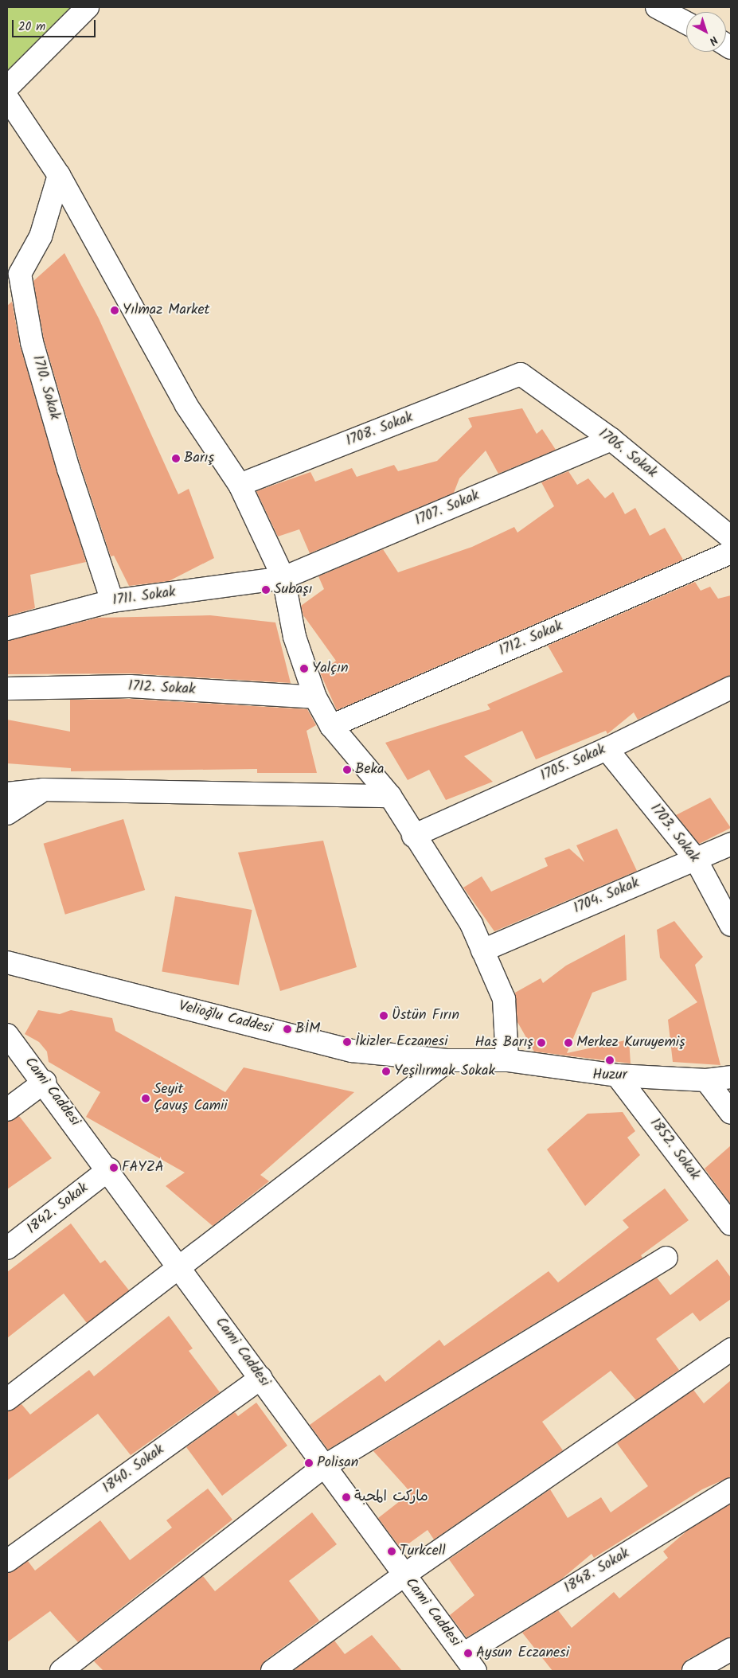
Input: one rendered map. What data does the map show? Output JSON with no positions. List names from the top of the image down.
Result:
{
  "streets": {
    "street": [
      "1710. Sokak",
      "1708. Sokak",
      "1706. Sokak",
      "1707. Sokak",
      "1711. Sokak",
      "1712. Sokak",
      "1705. Sokak",
      "1703. Sokak",
      "1704. Sokak",
      "Velioğlu Caddesi",
      "Cami Caddesi",
      "1852. Sokak",
      "1842. Sokak",
      "1840. Sokak",
      "1848. Sokak"
    ]
  },
  "crossings": [
    ["1710. Sokak", "1711. Sokak"],
    ["1708. Sokak", "1706. Sokak"],
    ["1706. Sokak", "1707. Sokak"],
    ["1707. Sokak", "1711. Sokak"],
    ["1705. Sokak", "1703. Sokak"],
    ["1703. Sokak", "1704. Sokak"],
    ["Velioğlu Caddesi", "1852. Sokak"],
    ["Cami Caddesi", "1842. Sokak"],
    ["Cami Caddesi", "1840. Sokak"],
    ["Cami Caddesi", "1848. Sokak"]
  ],
  "places": [
    "Yılmaz Market",
    "Barış",
    "Subaşı",
    "Yalçın",
    "Beka",
    "Üstün Fırın",
    "BİM",
    "İkizler Eczanesi",
    "Has Barış",
    "Merkez Kuruyemiş",
    "Huzur",
    "Yeşilırmak Sokak",
    "Seyit Çavuş Camii",
    "FAYZA",
    "Polisan",
    "ماركت المحبة",
    "Turkcell",
    "Aysun Eczanesi"
  ],
  "scale_bar": "20 m",
  "north": "bottom right"
}
